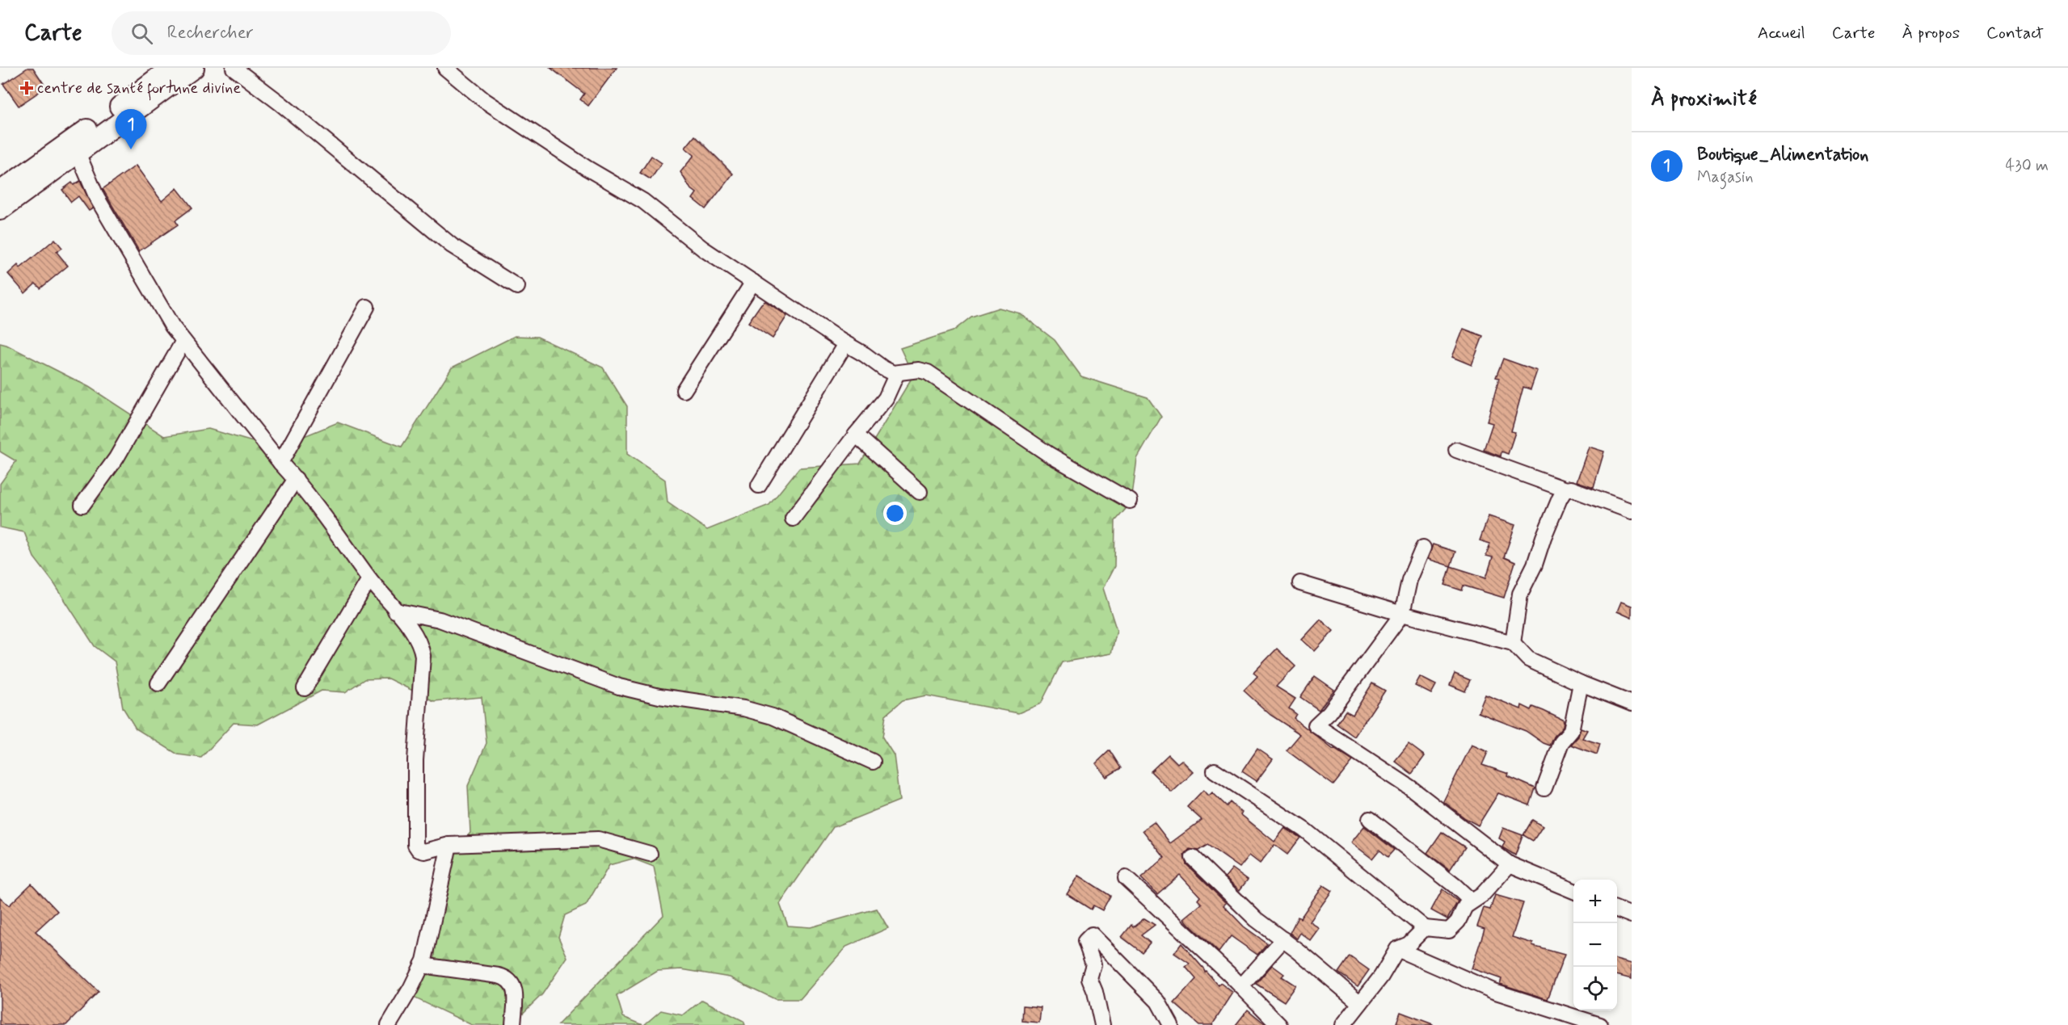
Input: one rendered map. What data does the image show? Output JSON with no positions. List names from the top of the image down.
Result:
{
  "places": {
    "health": ["centre de santé fortune divine"]
  },
  "page": {
    "header": "Carte",
    "search": "Rechercher",
    "nav": [
      "Accueil",
      "Carte",
      "À propos",
      "Contact"
    ],
    "heading": "À proximité",
    "pins": "1",
    "list": [
      {
        "mark": "1",
        "name": "Boutique_Alimentation",
        "note": "Magasin",
        "value": "430 m"
      }
    ],
    "map_buttons": ["+", "−"]
  }
}
